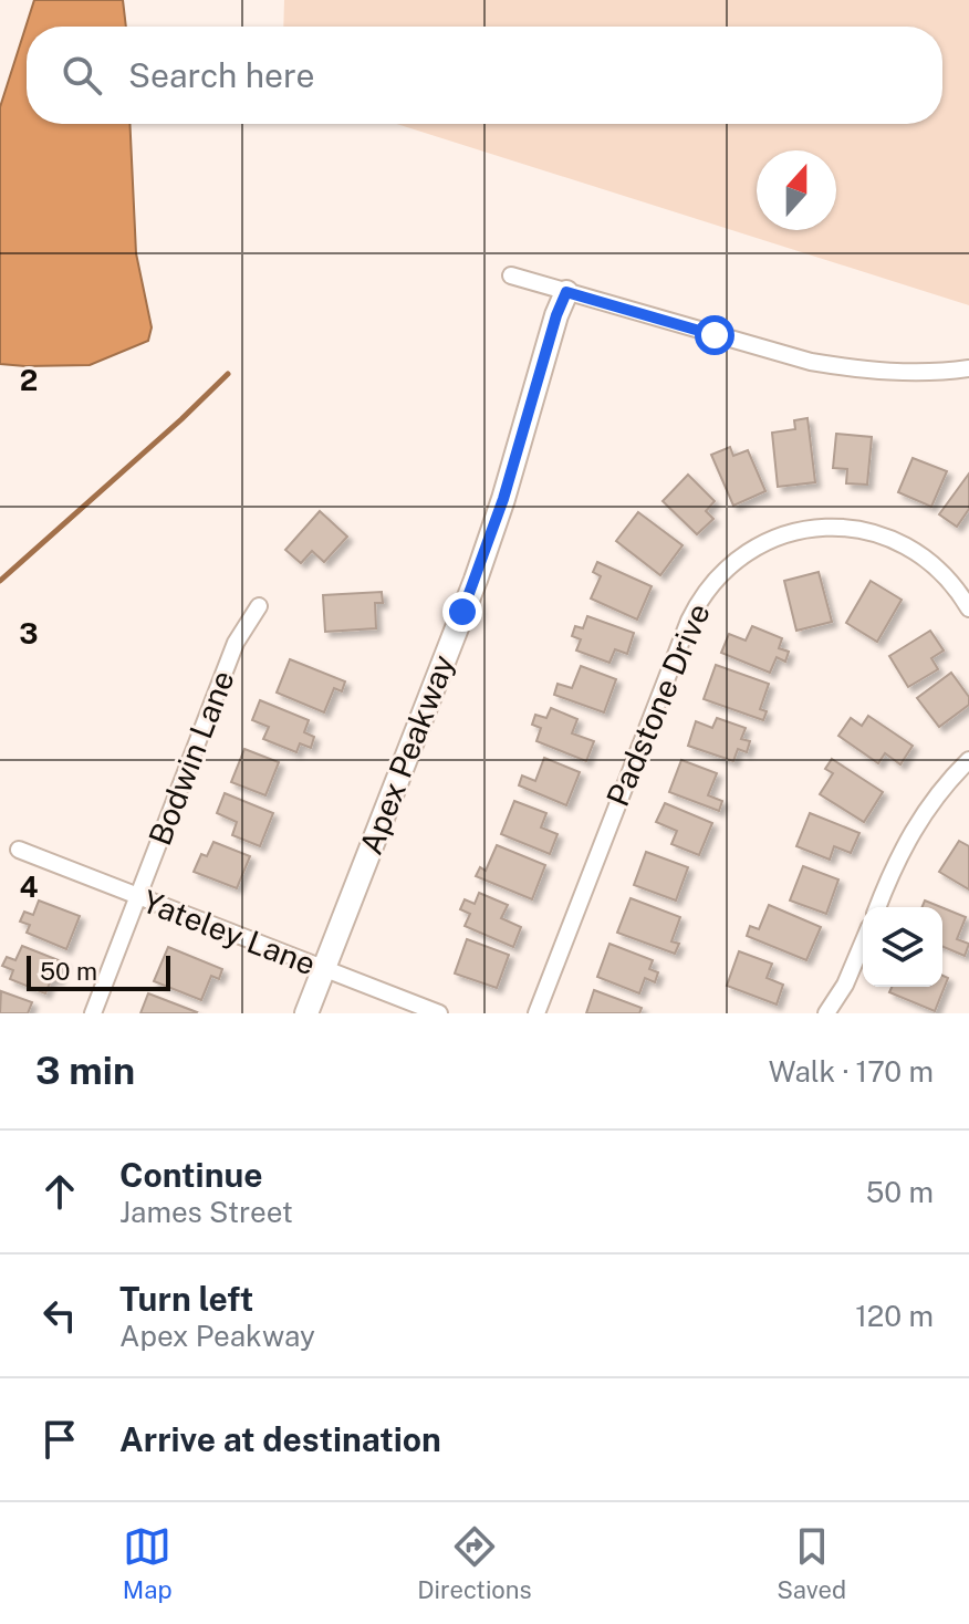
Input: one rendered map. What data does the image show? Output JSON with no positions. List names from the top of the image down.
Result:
{
  "streets": {
    "main road": ["Apex Peakway"],
    "street": ["Padstone Drive", "Bodwin Lane", "Yateley Lane"]
  },
  "crossings": [
    ["Apex Peakway", "Yateley Lane"],
    ["Bodwin Lane", "Yateley Lane"]
  ],
  "scale_bar": "50 m",
  "north": "top",
  "page": {
    "search": "Search here",
    "scale": "50 m",
    "heading": ["3 min", "Walk · 170 m"],
    "list": [
      ["Continue", "James Street", "50 m"],
      ["Turn left", "Apex Peakway", "120 m"],
      "Arrive at destination"
    ],
    "nav": ["Map", "Directions", "Saved"]
  },
  "grid": {
    "rows": ["2", "3", "4"]
  }
}
